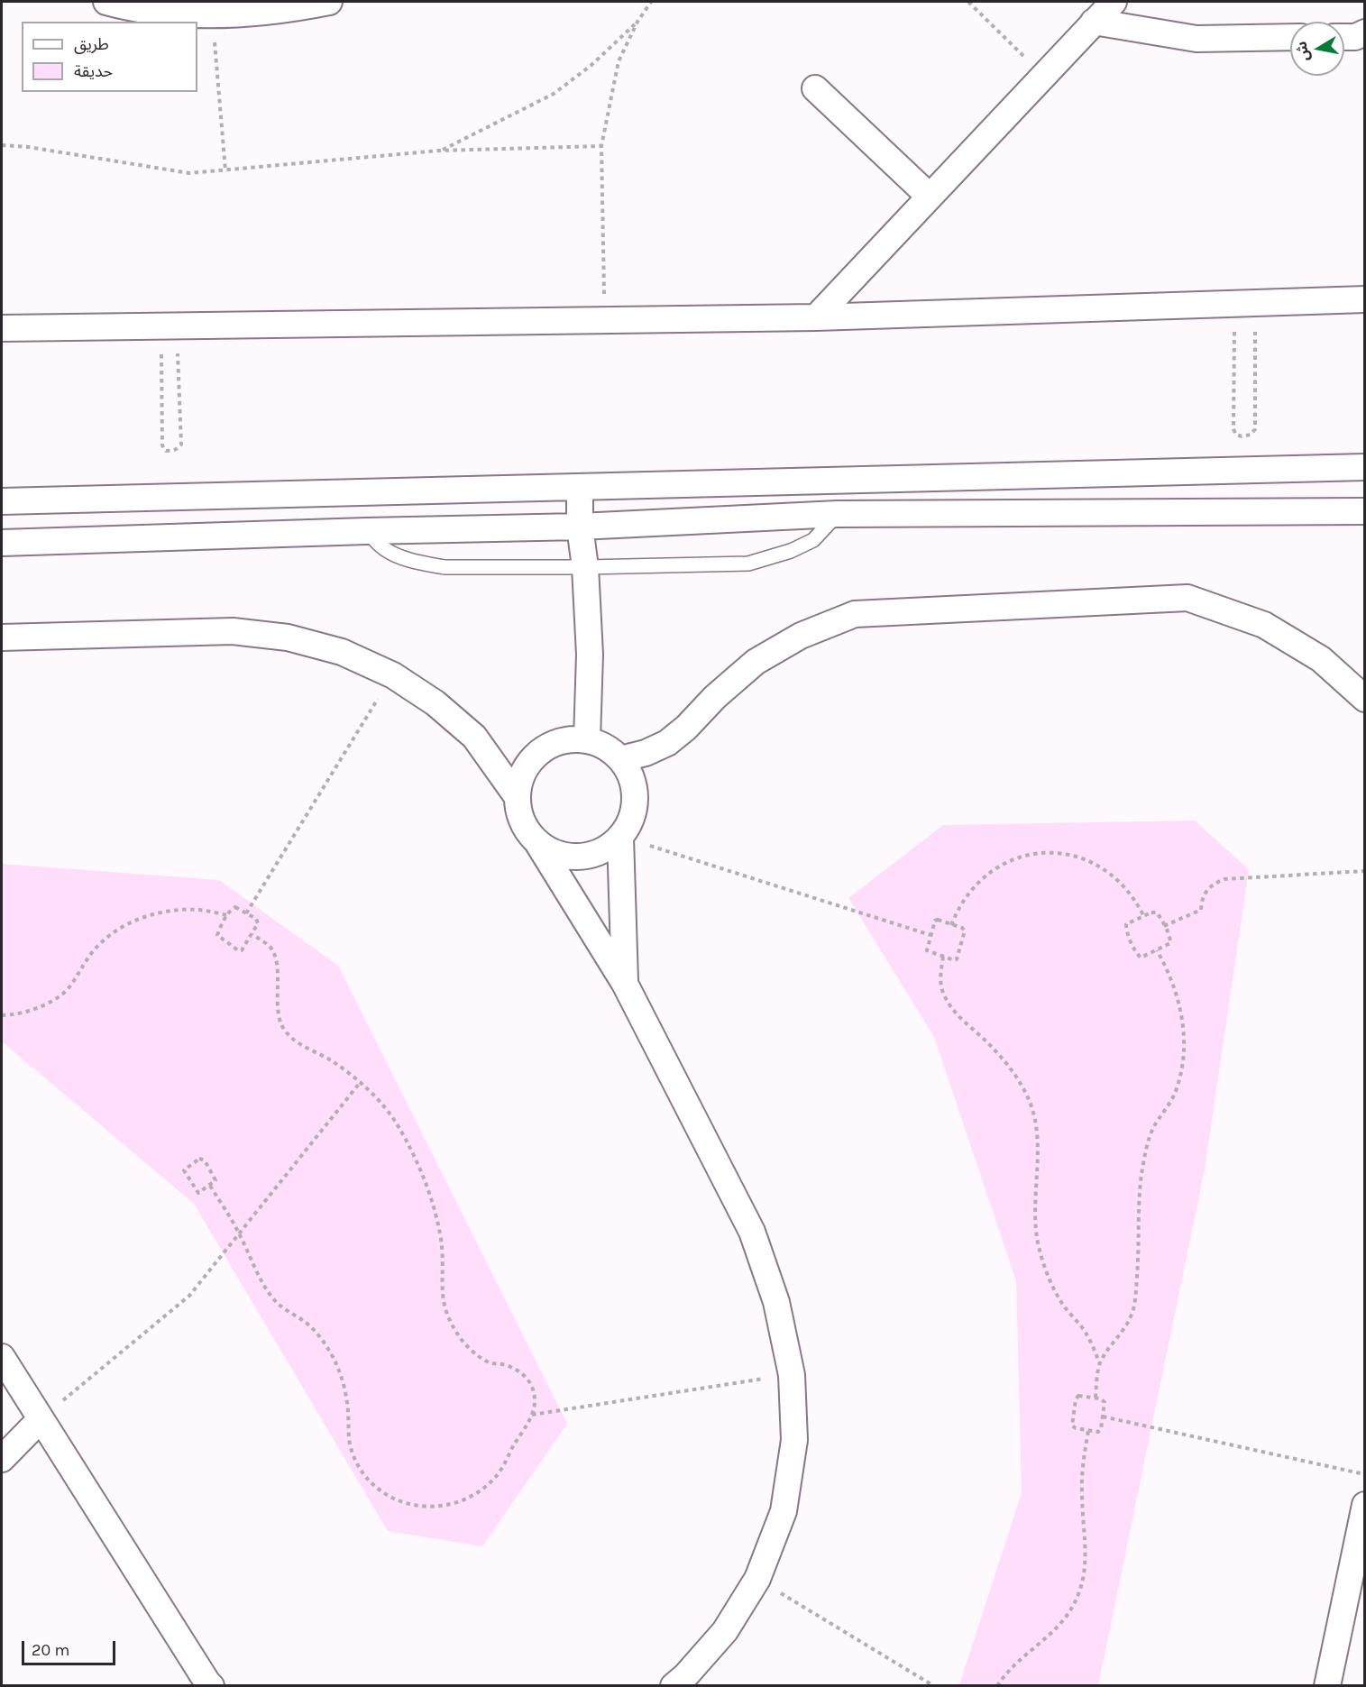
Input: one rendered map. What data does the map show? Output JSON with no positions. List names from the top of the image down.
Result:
{
  "legend": ["طريق", "حديقة"],
  "scale_bar": "20 m",
  "north": "left"
}
